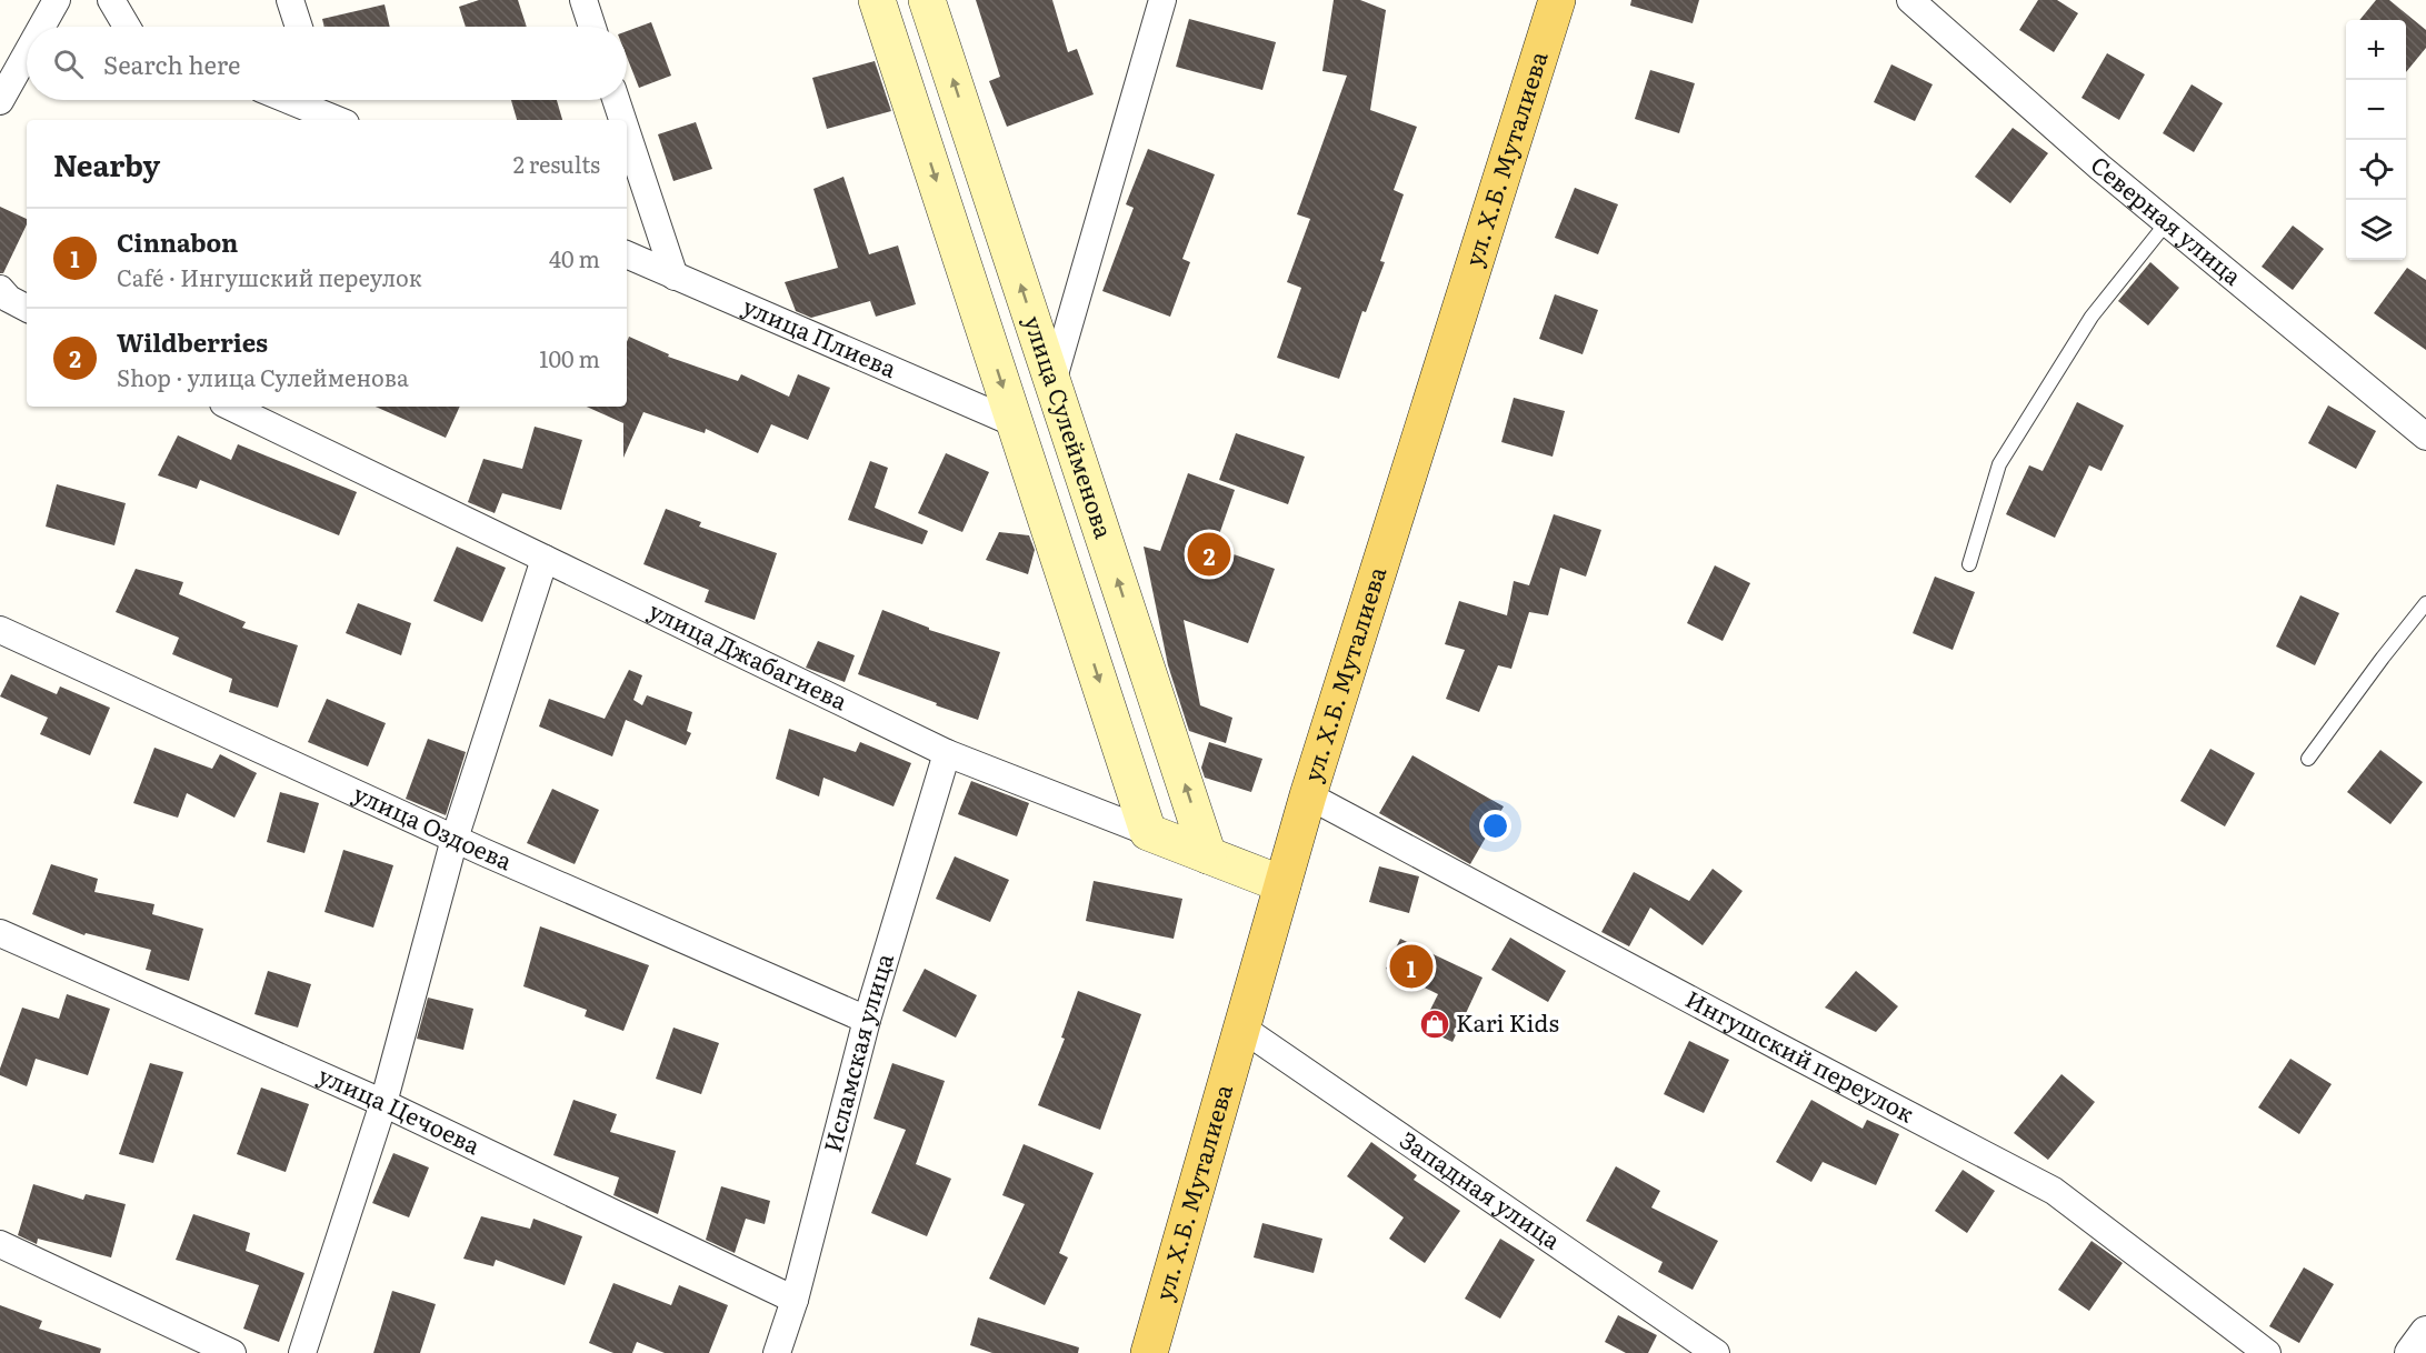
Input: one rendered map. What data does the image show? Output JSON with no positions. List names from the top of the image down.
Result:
{
  "streets": {
    "main road": ["ул. Х.Б. Муталиева", "улица Сулейменова", "улица Джабагиева"],
    "street": [
      "Северная улица",
      "улица Плиева",
      "улица Оздоева",
      "Исламская улица",
      "Ингушский переулок",
      "улица Цечоева",
      "Западная улица"
    ]
  },
  "crossings": [
    ["ул. Х.Б. Муталиева", "улица Джабагиева"],
    ["ул. Х.Б. Муталиева", "Ингушский переулок"],
    ["ул. Х.Б. Муталиева", "Западная улица"],
    ["улица Плиева", "улица Сулейменова"],
    ["улица Сулейменова", "улица Джабагиева"],
    ["улица Джабагиева", "Исламская улица"],
    ["улица Оздоева", "Исламская улица"],
    ["Исламская улица", "улица Цечоева"]
  ],
  "places": {
    "shop": ["Kari Kids"]
  },
  "page": {
    "map_buttons": ["+", "−"],
    "search": "Search here",
    "heading": ["Nearby", "2 results"],
    "list": [
      {
        "mark": "1",
        "name": "Cinnabon",
        "note": "Café · Ингушский переулок",
        "value": "40 m"
      },
      {
        "mark": "2",
        "name": "Wildberries",
        "note": "Shop · улица Сулейменова",
        "value": "100 m"
      }
    ],
    "pins": ["2", "1"]
  }
}
